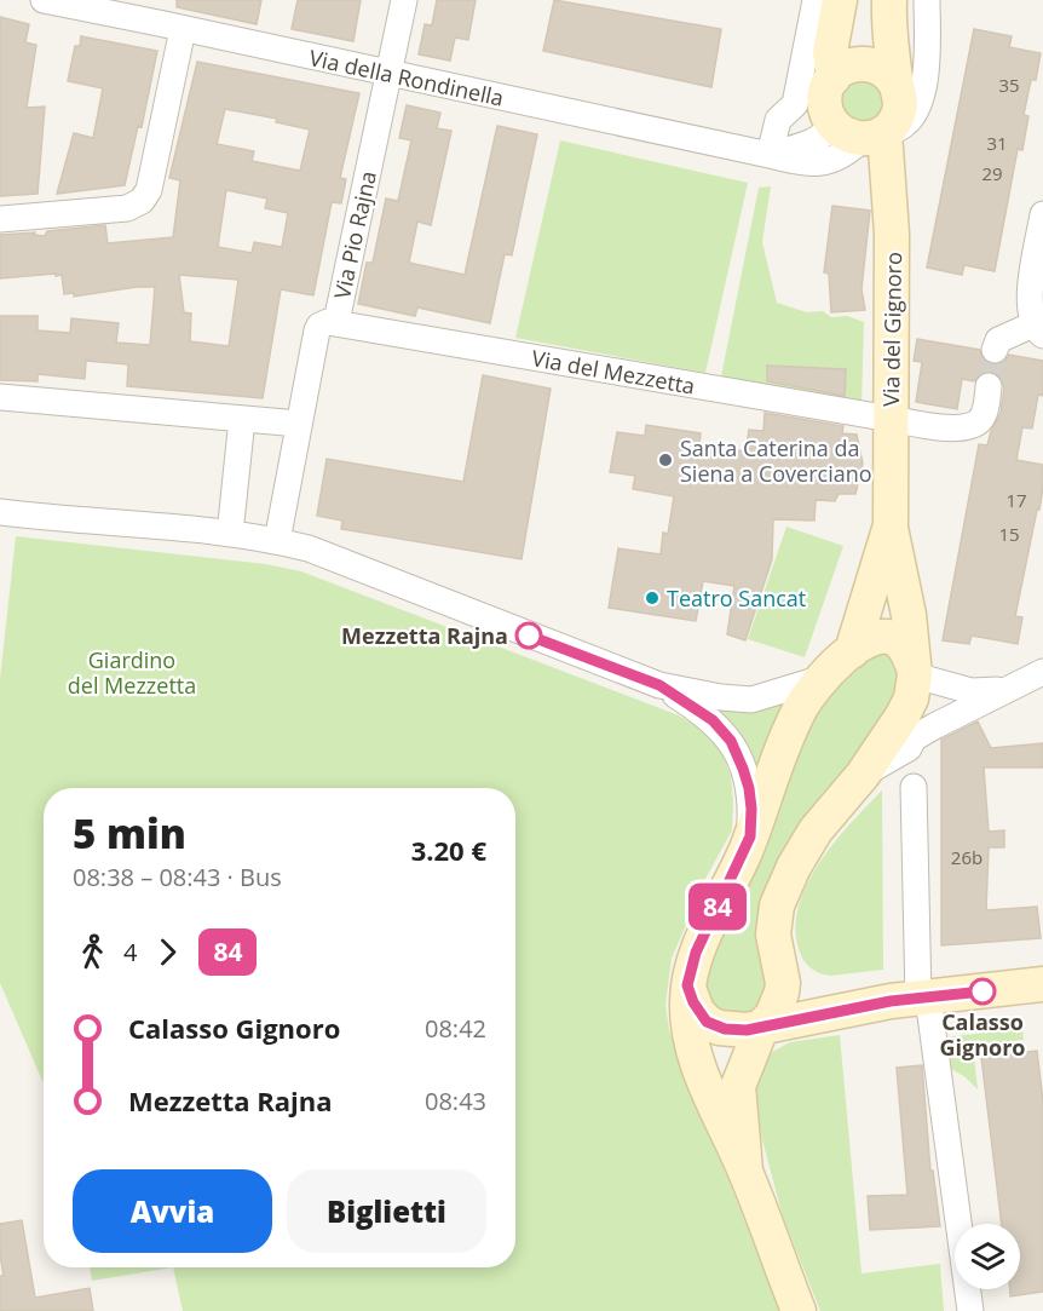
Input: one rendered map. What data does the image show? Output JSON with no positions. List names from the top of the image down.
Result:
{
  "streets": {
    "main road": ["Via del Gignoro"],
    "street": ["Via della Rondinella", "Via Pio Rajna", "Via del Mezzetta"]
  },
  "crossings": [
    ["Via della Rondinella", "Via Pio Rajna"],
    ["Via della Rondinella", "Via del Gignoro"],
    ["Via Pio Rajna", "Via del Mezzetta"],
    ["Via del Gignoro", "Via del Mezzetta"]
  ],
  "parks": ["Giardino del Mezzetta"],
  "places": [
    "Santa Caterina da Siena a Coverciano",
    "Teatro Sancat",
    "Mezzetta Rajna",
    "Calasso Gignoro"
  ],
  "lines": ["bus line 84"],
  "house_numbers": [
    "35",
    "31",
    "29",
    "17",
    "15",
    "26b"
  ],
  "page": {
    "on_map": "84",
    "heading": ["5 min", "08:38 – 08:43 · Bus", "3.20 €"],
    "legs": ["4", "84"],
    "list": [
      {
        "name": "Calasso Gignoro",
        "value": "08:42"
      },
      {
        "name": "Mezzetta Rajna",
        "value": "08:43"
      }
    ],
    "buttons": ["Avvia", "Biglietti"]
  }
}
